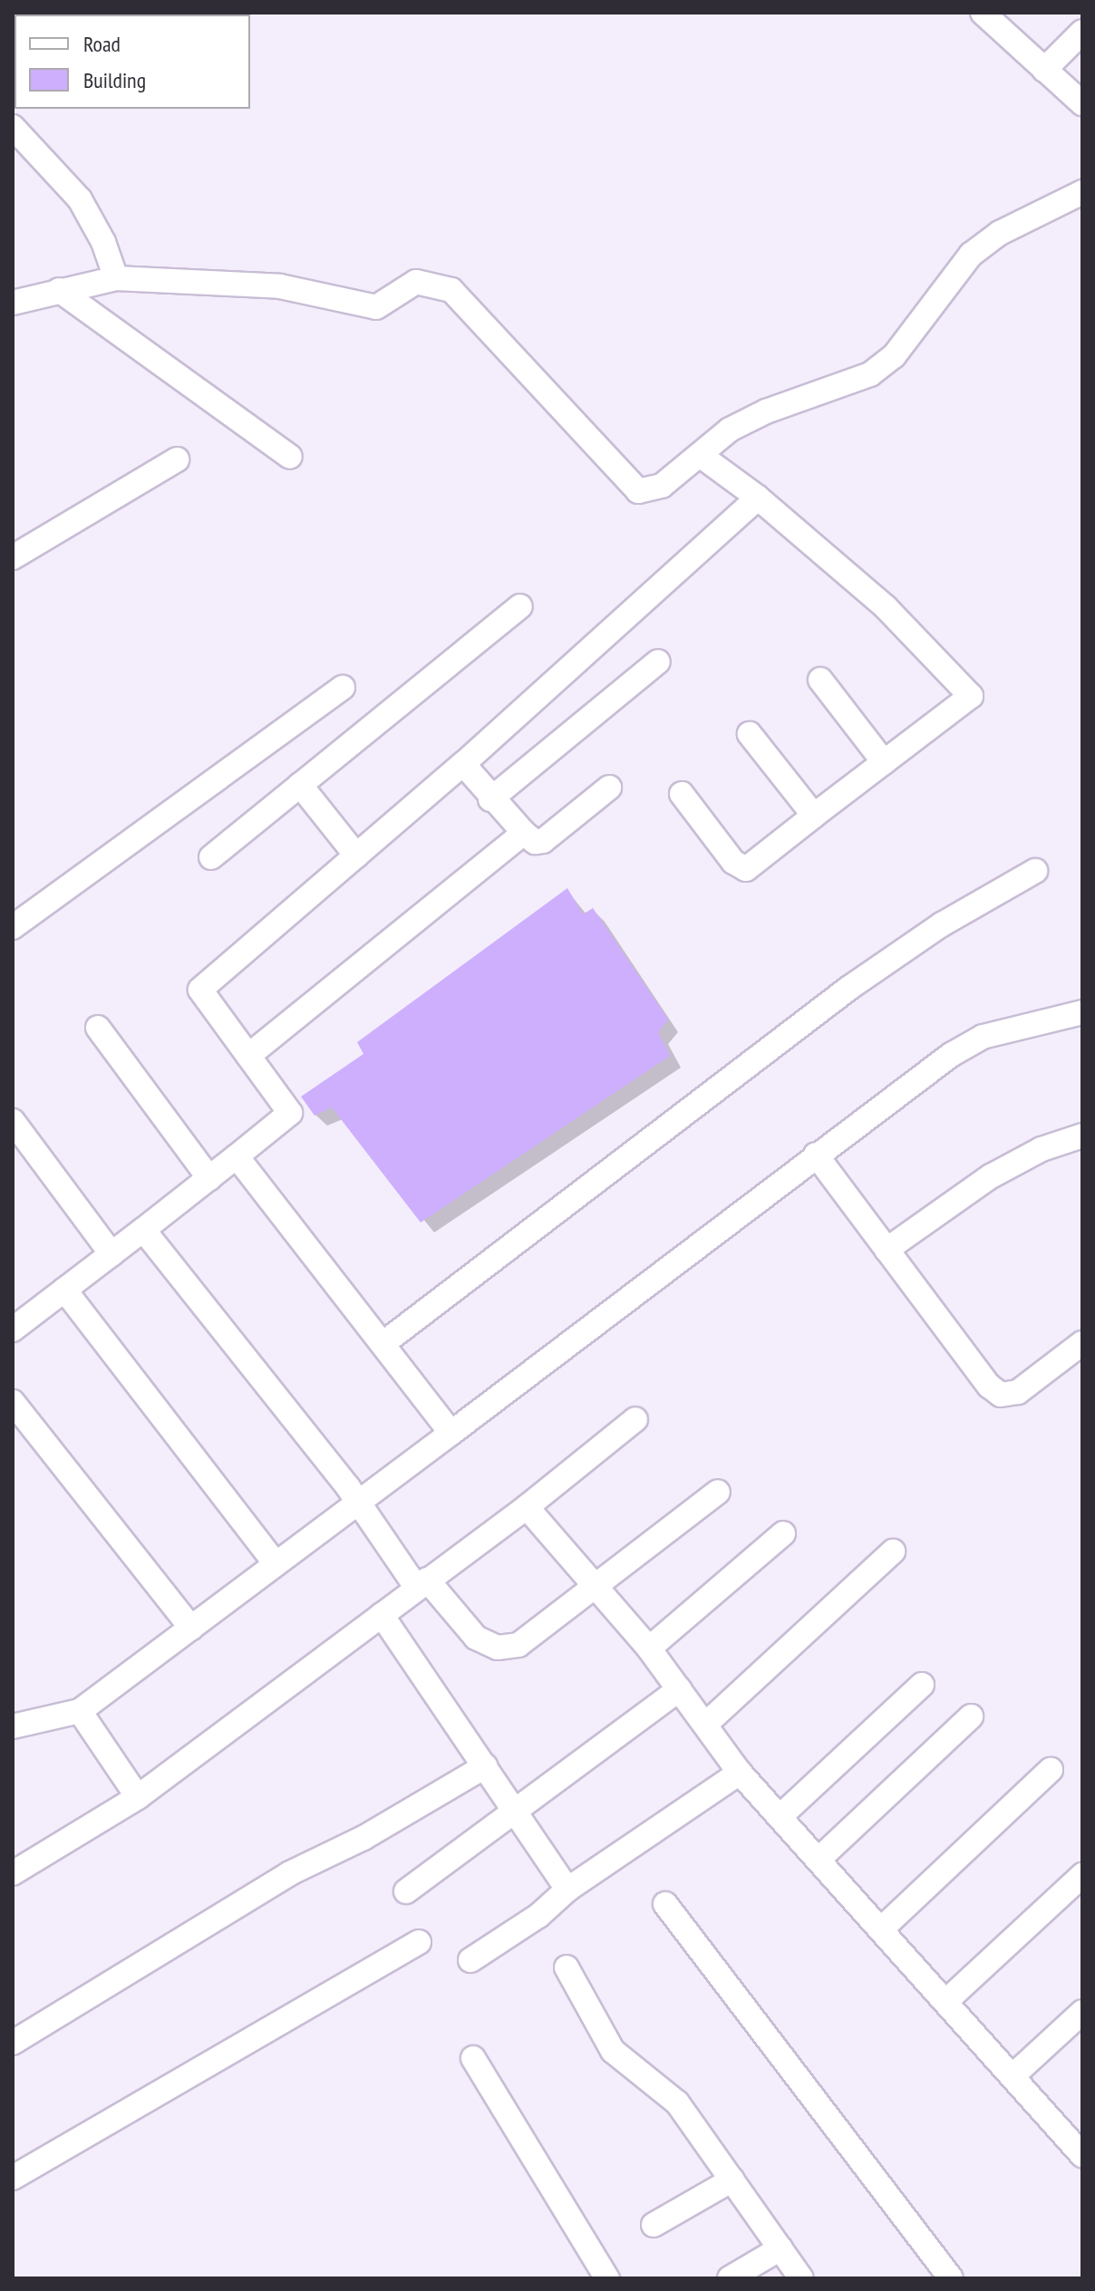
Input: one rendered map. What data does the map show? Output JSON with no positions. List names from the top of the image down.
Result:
{
  "legend": ["Road", "Building"]
}
